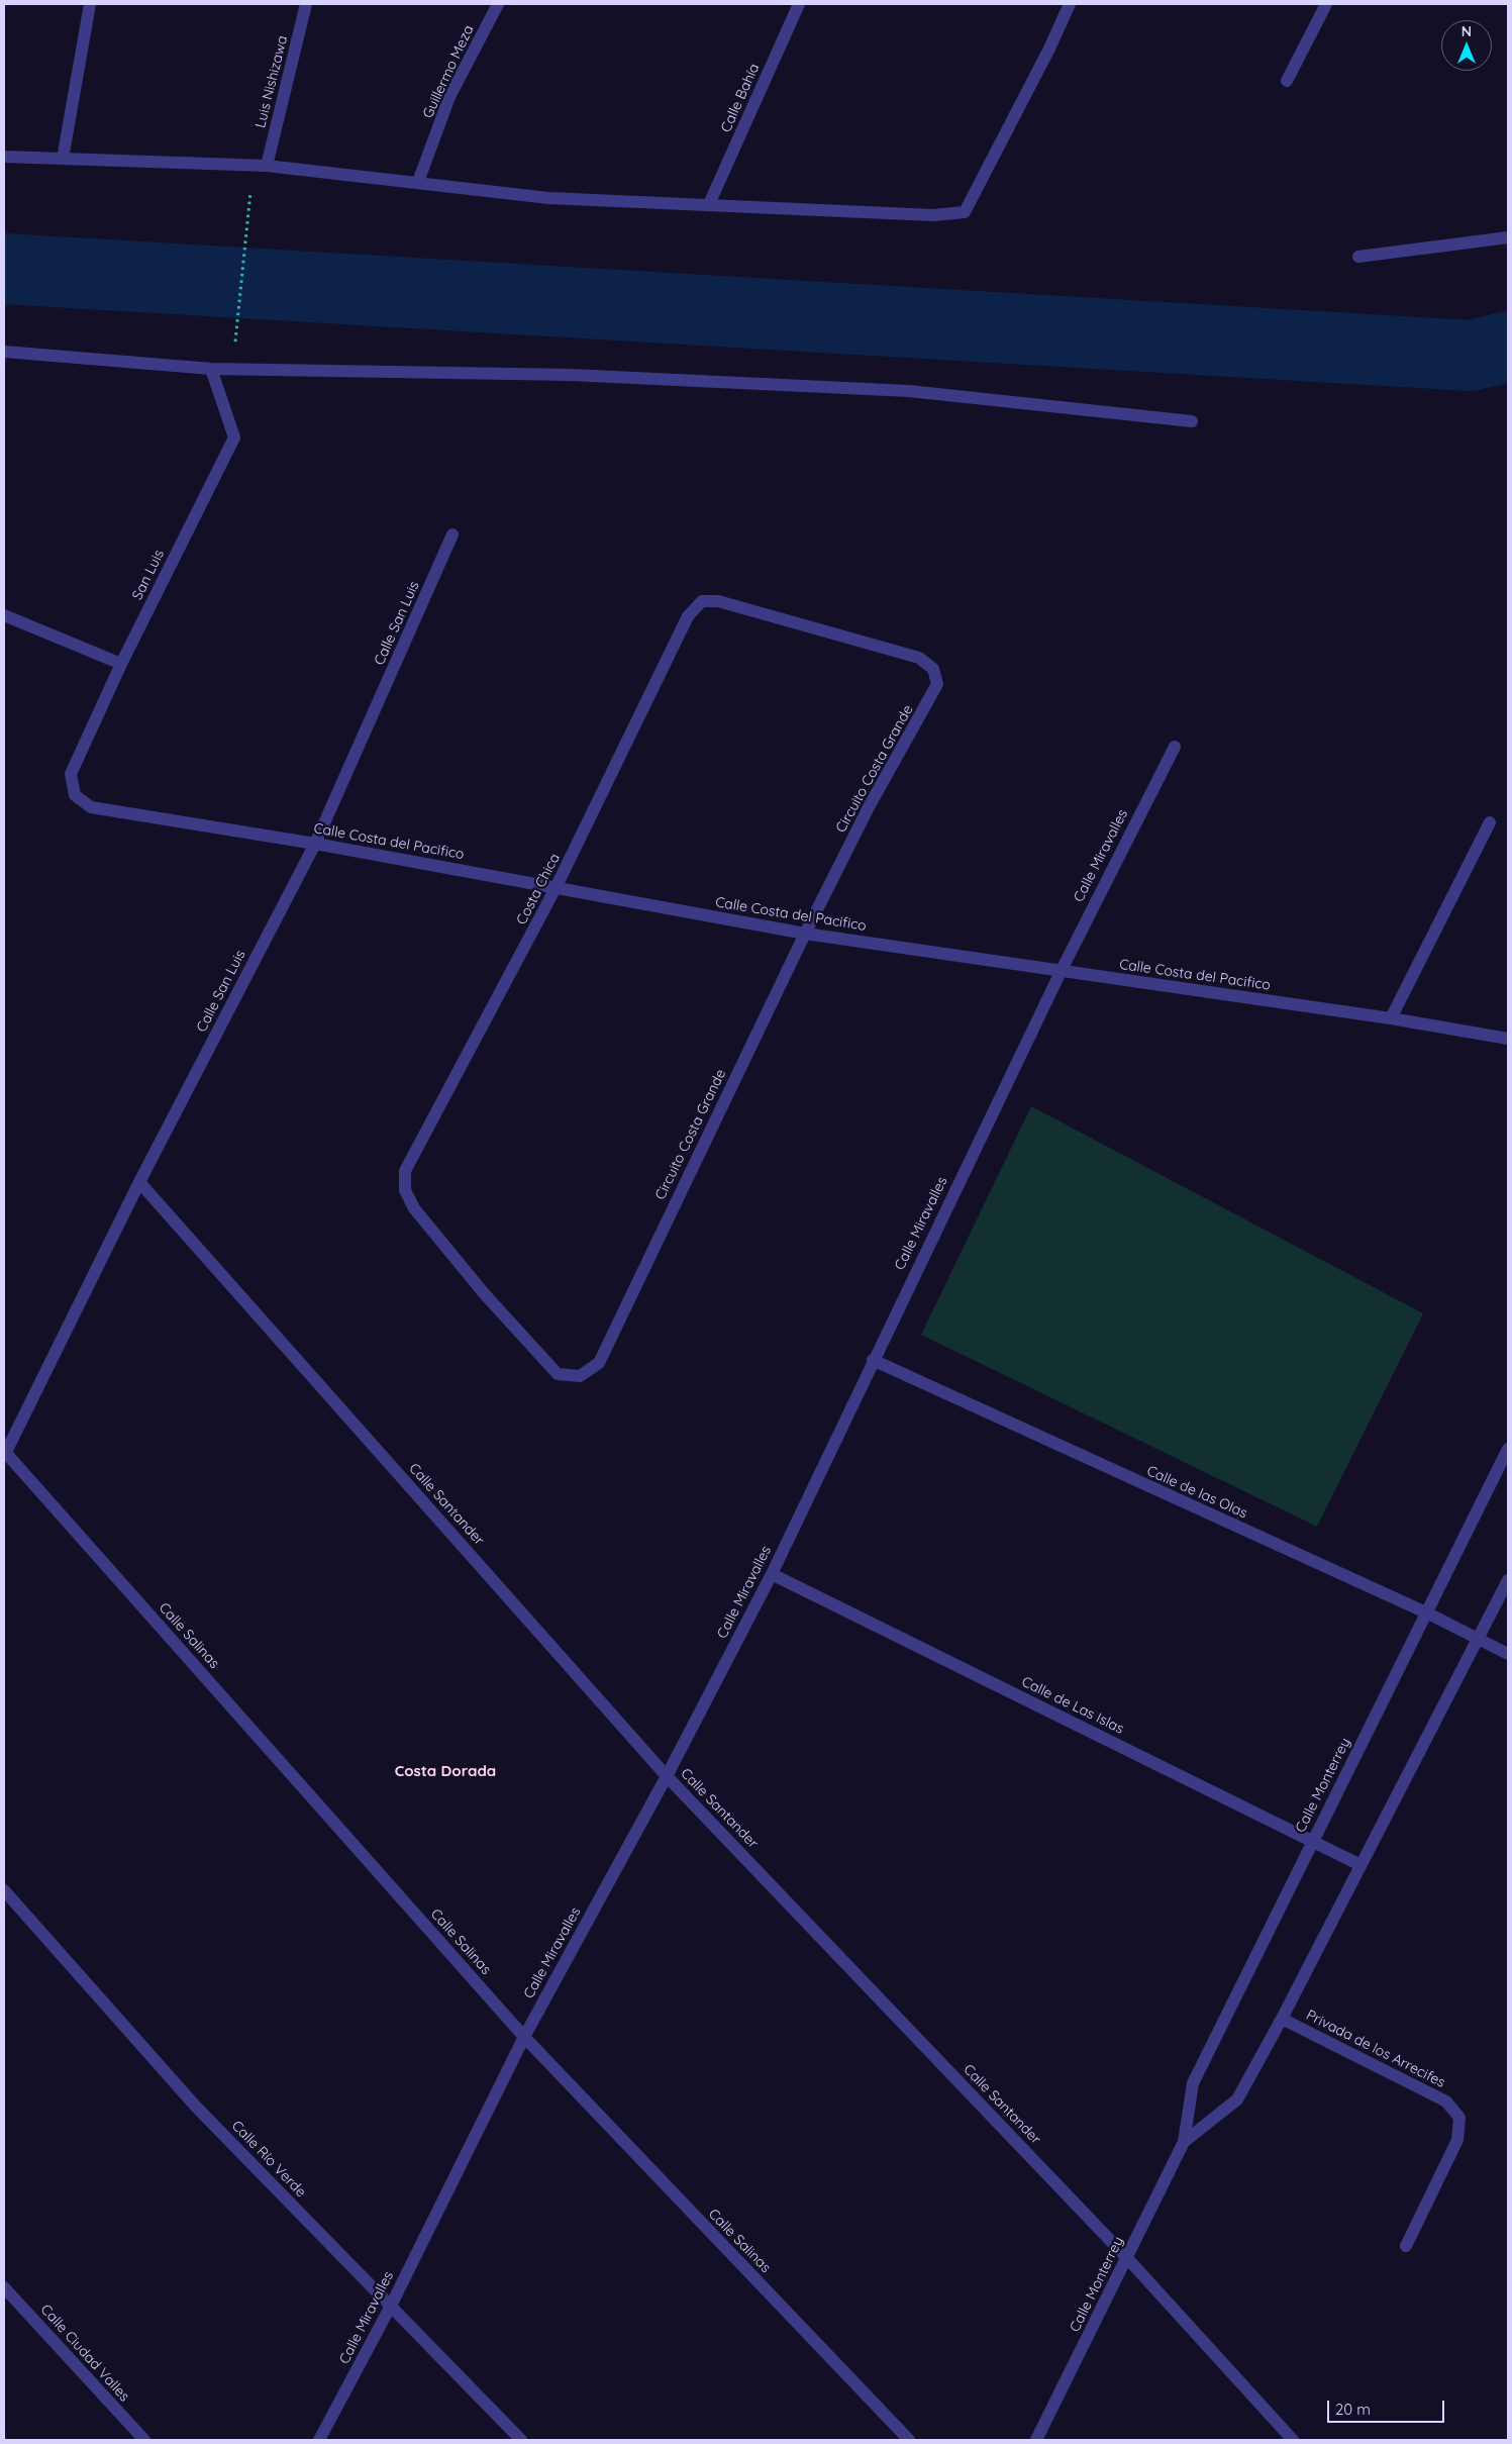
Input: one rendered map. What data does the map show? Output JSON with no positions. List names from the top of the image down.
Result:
{
  "streets": {
    "street": [
      "Guillermo Meza",
      "Luis Nishizawa",
      "Calle Bahía",
      "San Luis",
      "Calle San Luis",
      "Circuito Costa Grande",
      "Calle Costa del Pacifico",
      "Calle Miravalles",
      "Costa Chica",
      "Calle de las Olas",
      "Calle Santander",
      "Calle Salinas",
      "Calle de Las Islas",
      "Calle Monterrey",
      "Privada de los Arrecifes",
      "Calle Río Verde",
      "Calle Ciudad Valles"
    ]
  },
  "crossings": [
    ["San Luis", "Calle Costa del Pacifico"],
    ["Calle San Luis", "Calle Costa del Pacifico"],
    ["Calle San Luis", "Calle Santander"],
    ["Calle San Luis", "Calle Salinas"],
    ["Circuito Costa Grande", "Calle Costa del Pacifico"],
    ["Circuito Costa Grande", "Costa Chica"],
    ["Calle Costa del Pacifico", "Calle Miravalles"],
    ["Calle Costa del Pacifico", "Costa Chica"],
    ["Calle Miravalles", "Calle de las Olas"],
    ["Calle Miravalles", "Calle Santander"],
    ["Calle Miravalles", "Calle Salinas"],
    ["Calle Miravalles", "Calle de Las Islas"],
    ["Calle Miravalles", "Calle Río Verde"],
    ["Calle de las Olas", "Calle Monterrey"],
    ["Calle Santander", "Calle Monterrey"],
    ["Calle de Las Islas", "Calle Monterrey"],
    ["Calle Monterrey", "Privada de los Arrecifes"]
  ],
  "districts": ["Costa Dorada"],
  "scale_bar": "20 m",
  "north": "top"
}
